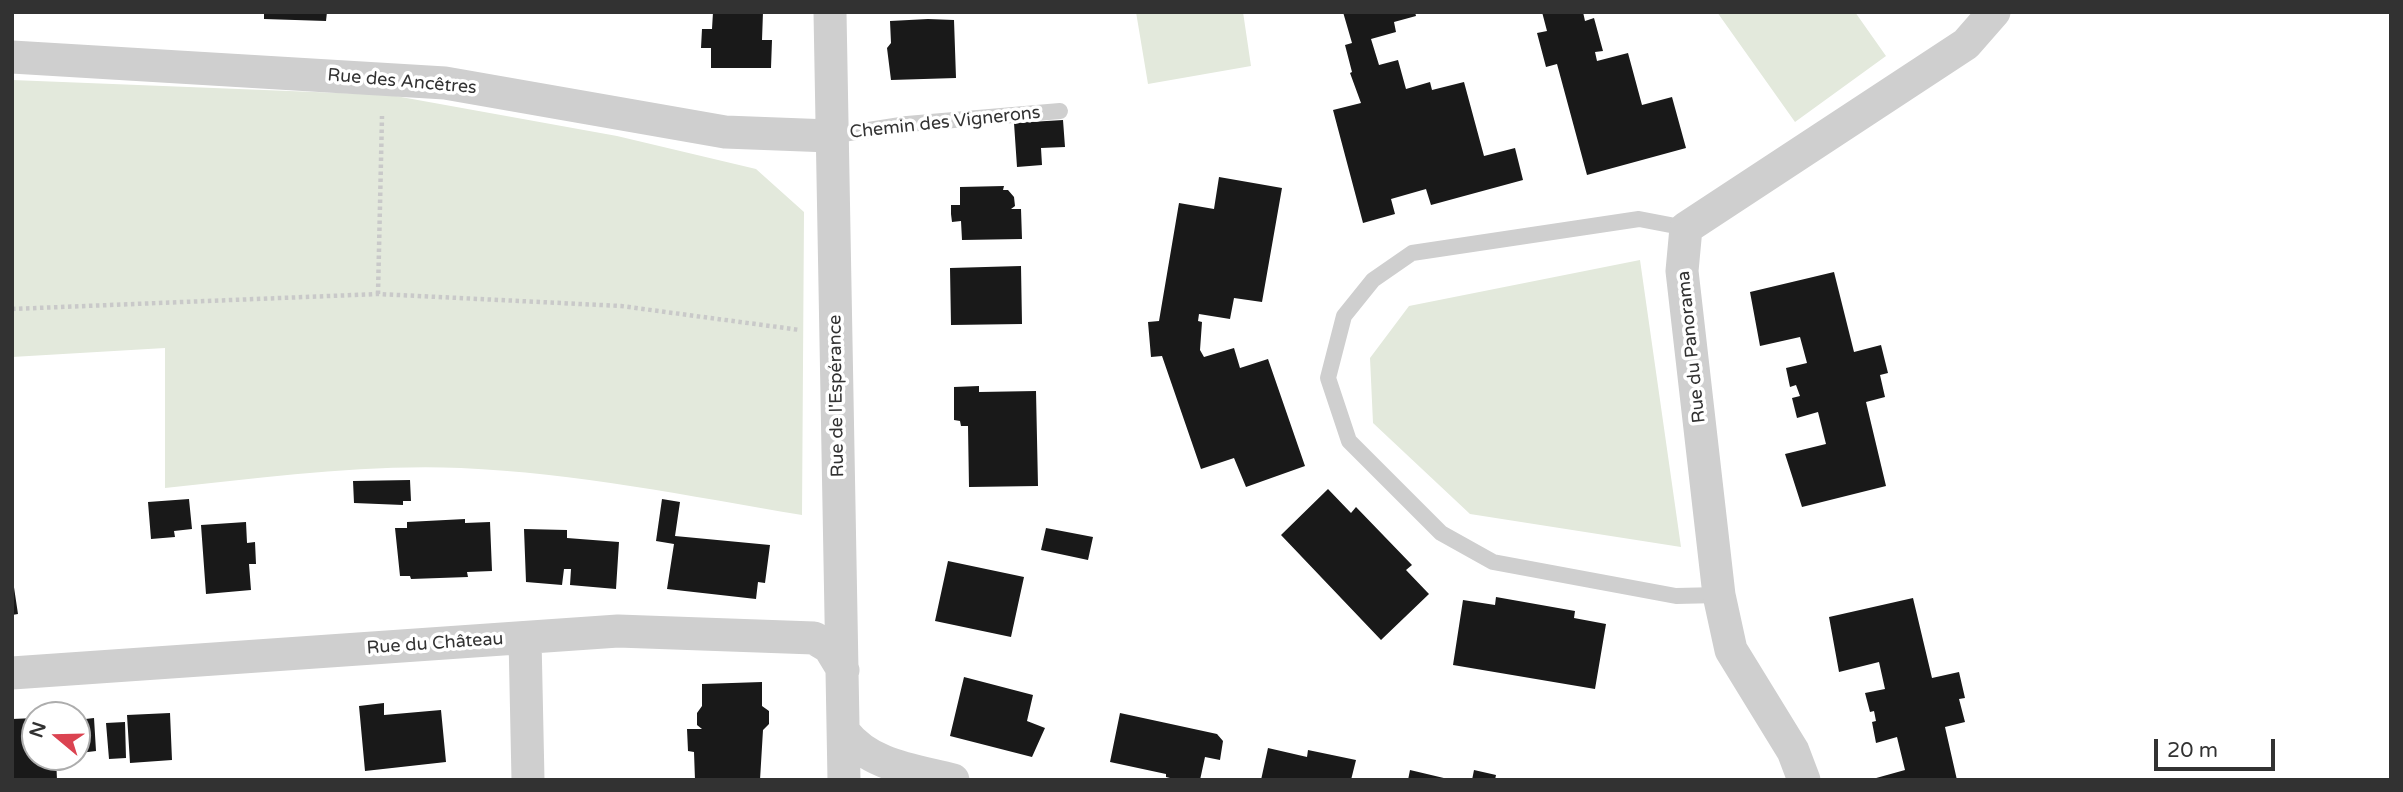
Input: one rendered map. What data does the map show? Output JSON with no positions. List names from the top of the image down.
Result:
{
  "streets": {
    "street": [
      "Rue des Ancêtres",
      "Rue du Panorama",
      "Rue de l'Espérance",
      "Rue du Château"
    ],
    "lane": ["Chemin des Vignerons"]
  },
  "crossings": [
    ["Rue des Ancêtres", "Chemin des Vignerons"],
    ["Rue des Ancêtres", "Rue de l'Espérance"],
    ["Chemin des Vignerons", "Rue de l'Espérance"],
    ["Rue de l'Espérance", "Rue du Château"]
  ],
  "scale_bar": "20 m",
  "north": "left"
}
